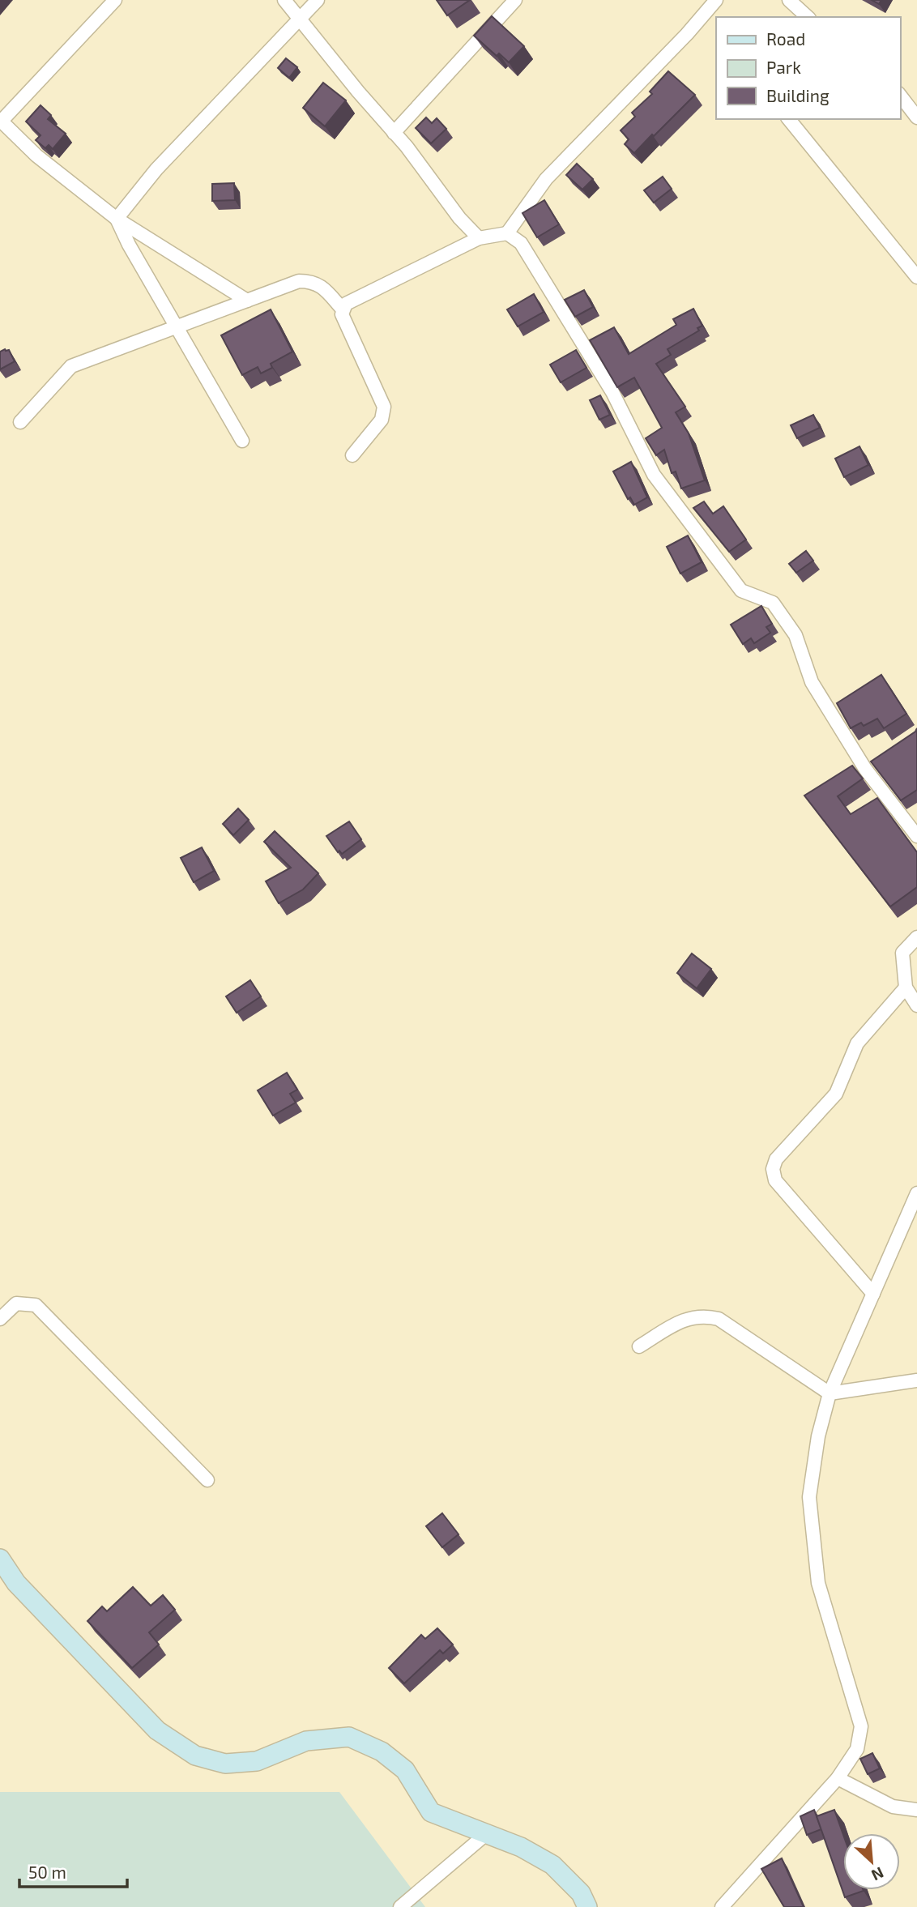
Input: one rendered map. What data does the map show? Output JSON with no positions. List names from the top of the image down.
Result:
{
  "legend": ["Road", "Park", "Building"],
  "scale_bar": "50 m",
  "north": "bottom right"
}
